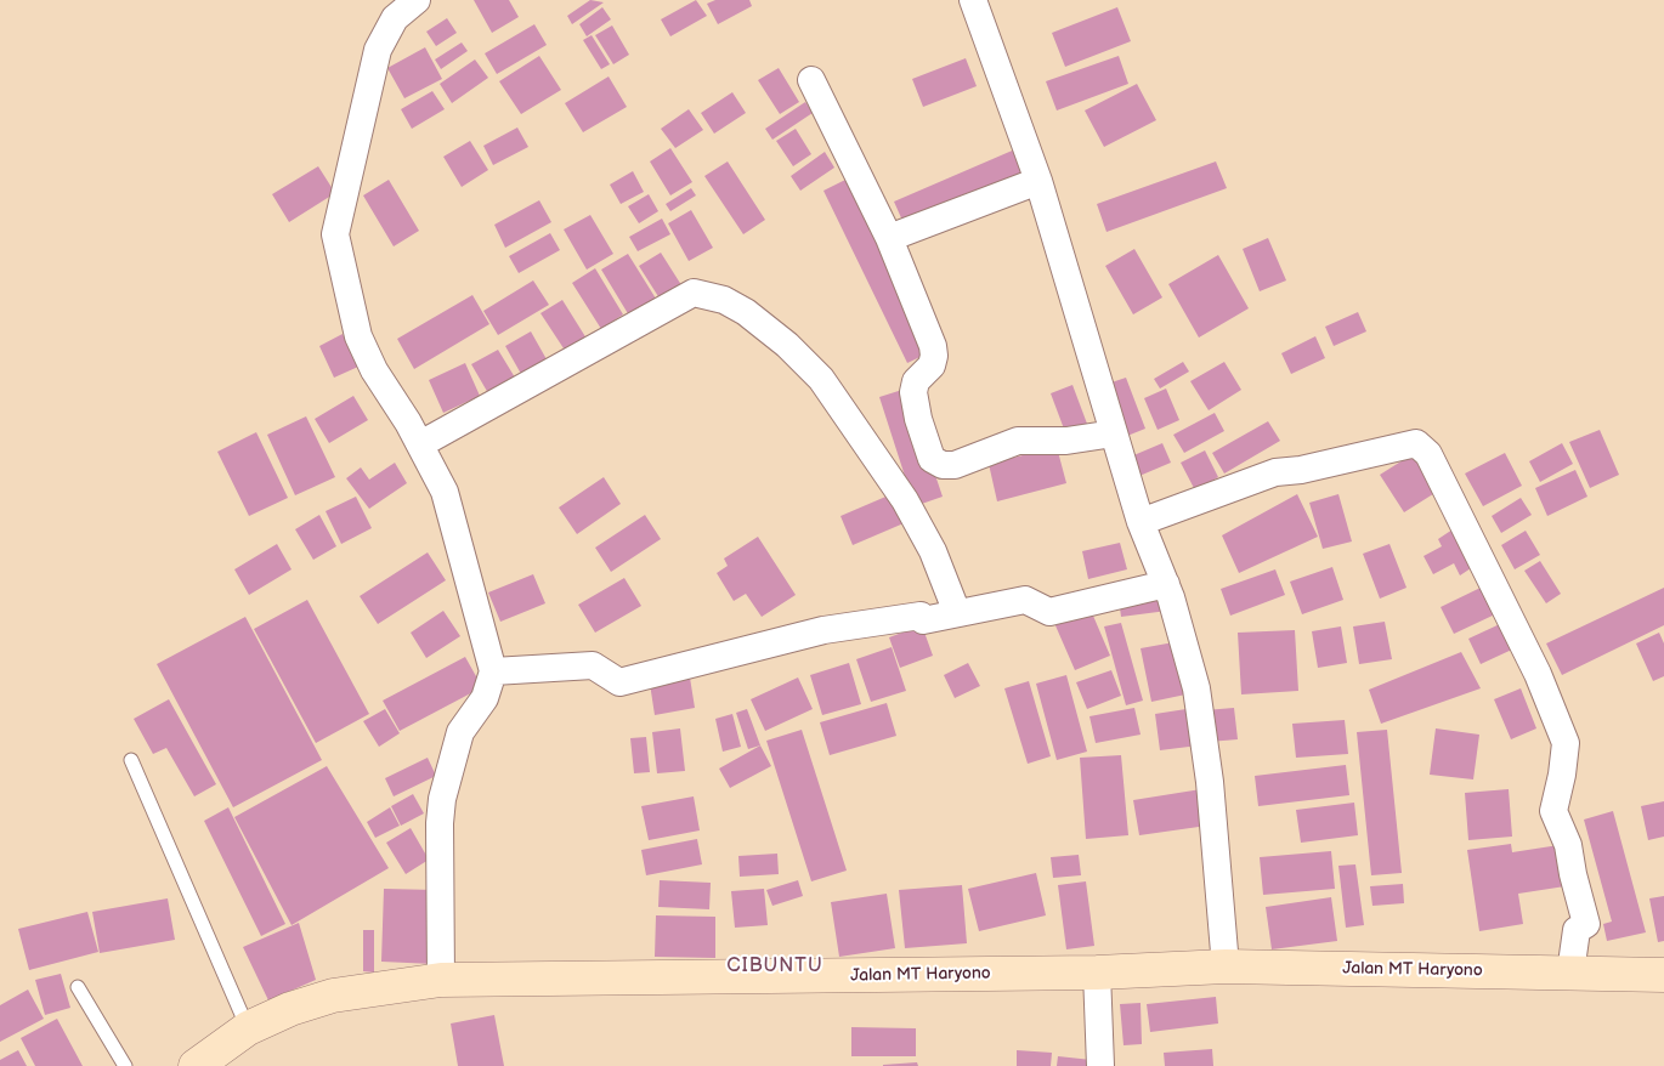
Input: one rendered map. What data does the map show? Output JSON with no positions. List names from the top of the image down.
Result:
{
  "streets": {
    "main road": ["Jalan MT Haryono"]
  },
  "districts": ["CIBUNTU"]
}
